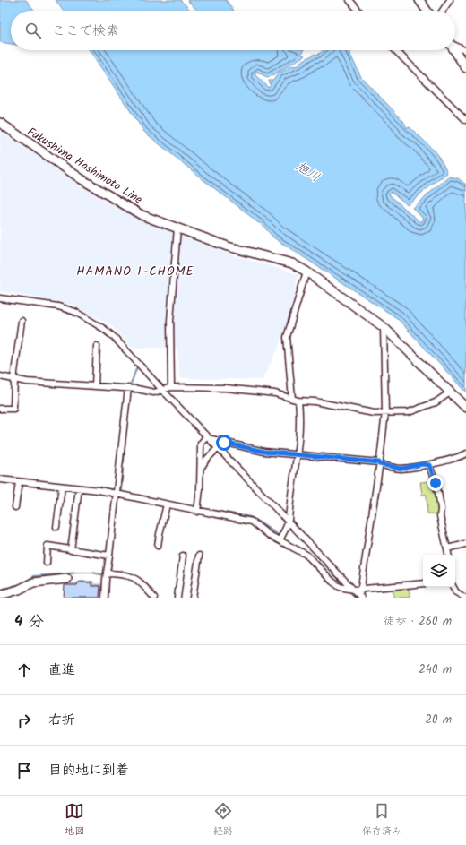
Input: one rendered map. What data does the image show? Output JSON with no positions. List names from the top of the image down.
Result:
{
  "streets": {
    "main road": ["Fukushima Hashimoto Line"]
  },
  "districts": ["HAMANO 1-CHOME"],
  "water": ["旭川"],
  "page": {
    "search": "ここで検索",
    "heading": ["4 分", "徒歩 · 260 m"],
    "list": [
      ["直進", "240 m"],
      ["右折", "20 m"],
      "目的地に到着"
    ],
    "nav": ["地図", "経路", "保存済み"]
  }
}
